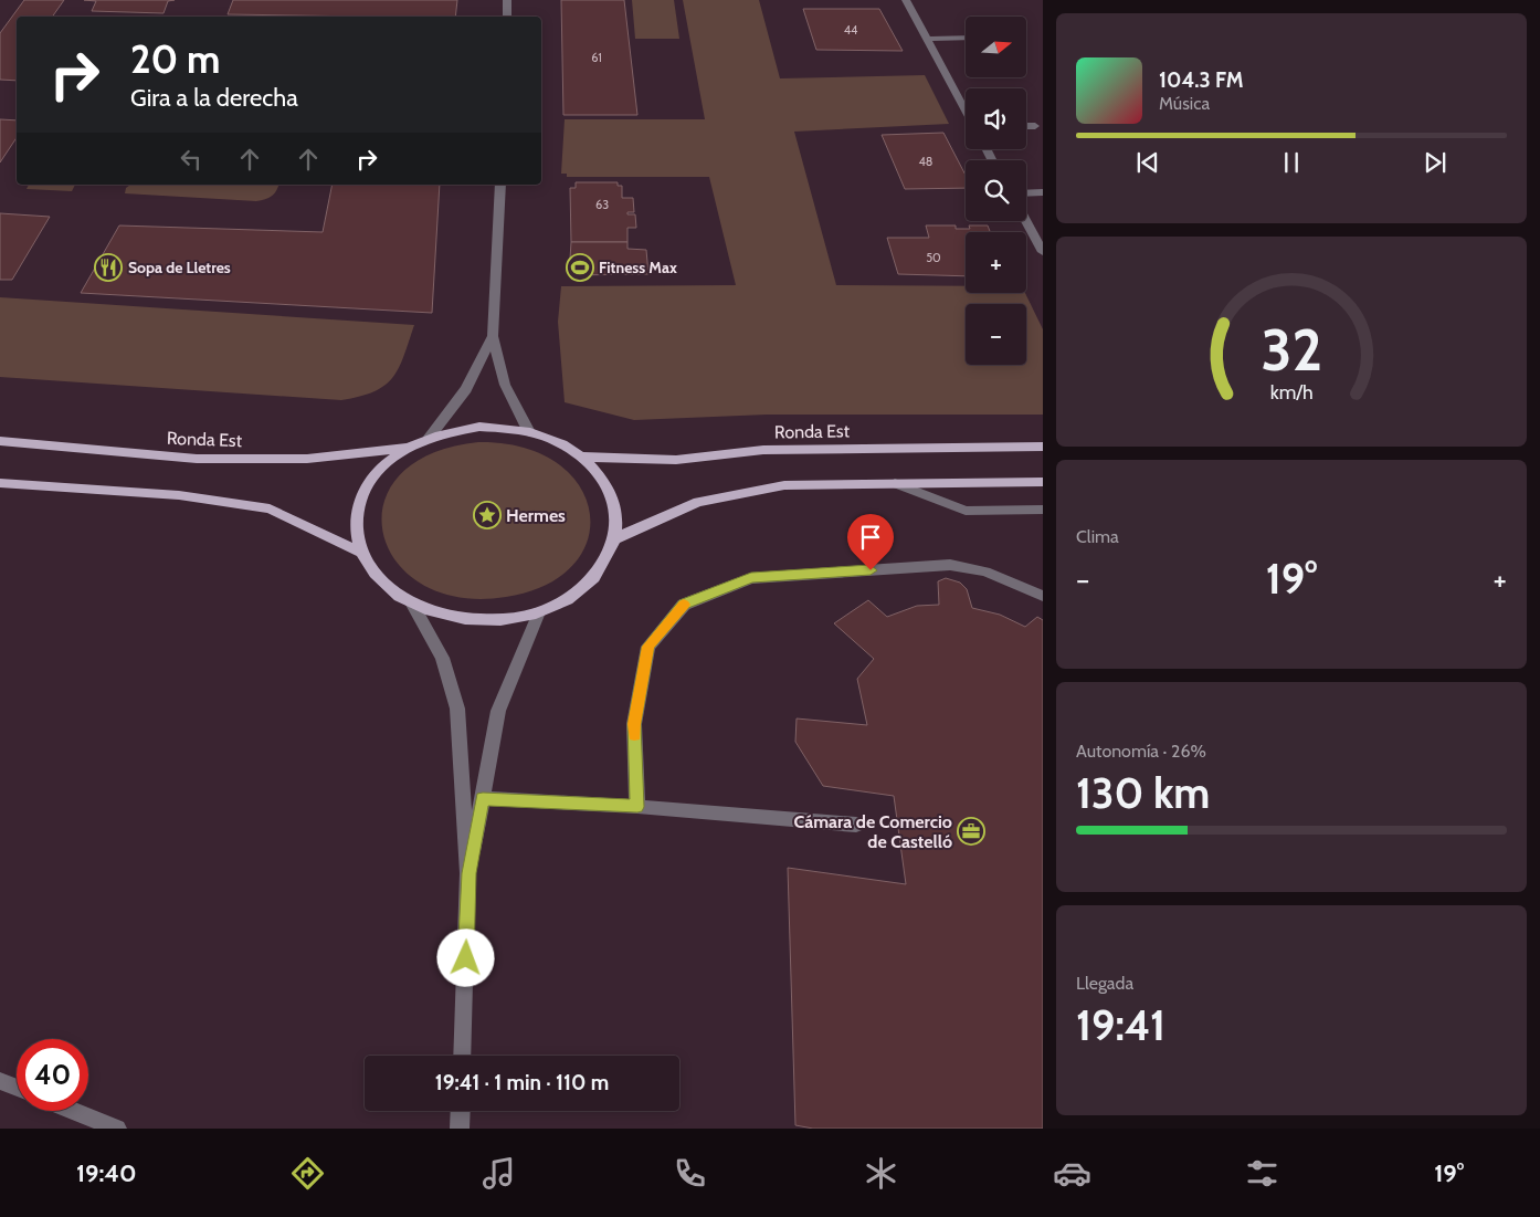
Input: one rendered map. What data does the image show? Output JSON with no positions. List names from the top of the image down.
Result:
{
  "streets": {
    "main road": ["Ronda Est"]
  },
  "places": {
    "restaurant": ["Sopa de Lletres"],
    "sports": ["Fitness Max"],
    "place": ["Hermes"],
    "office": ["Cámara de Comercio de Castelló"]
  },
  "house_numbers": [
    "44",
    "61",
    "48",
    "63",
    "50"
  ],
  "north": "right",
  "page": {
    "map_buttons": ["+", "−"],
    "turn": ["20 m", "Gira a la derecha"],
    "song": ["104.3 FM", "Música"],
    "tile": [
      "Clima",
      ["Autonomía · 26%", "130 km"],
      ["Llegada", "19:41"]
    ],
    "heat": ["−", "19°", "+"],
    "limit": "40",
    "trip": "19:41 · 1 min · 110 m",
    "tabs": ["19:40", "19°"],
    "gauge": ["32", "km/h"]
  }
}
